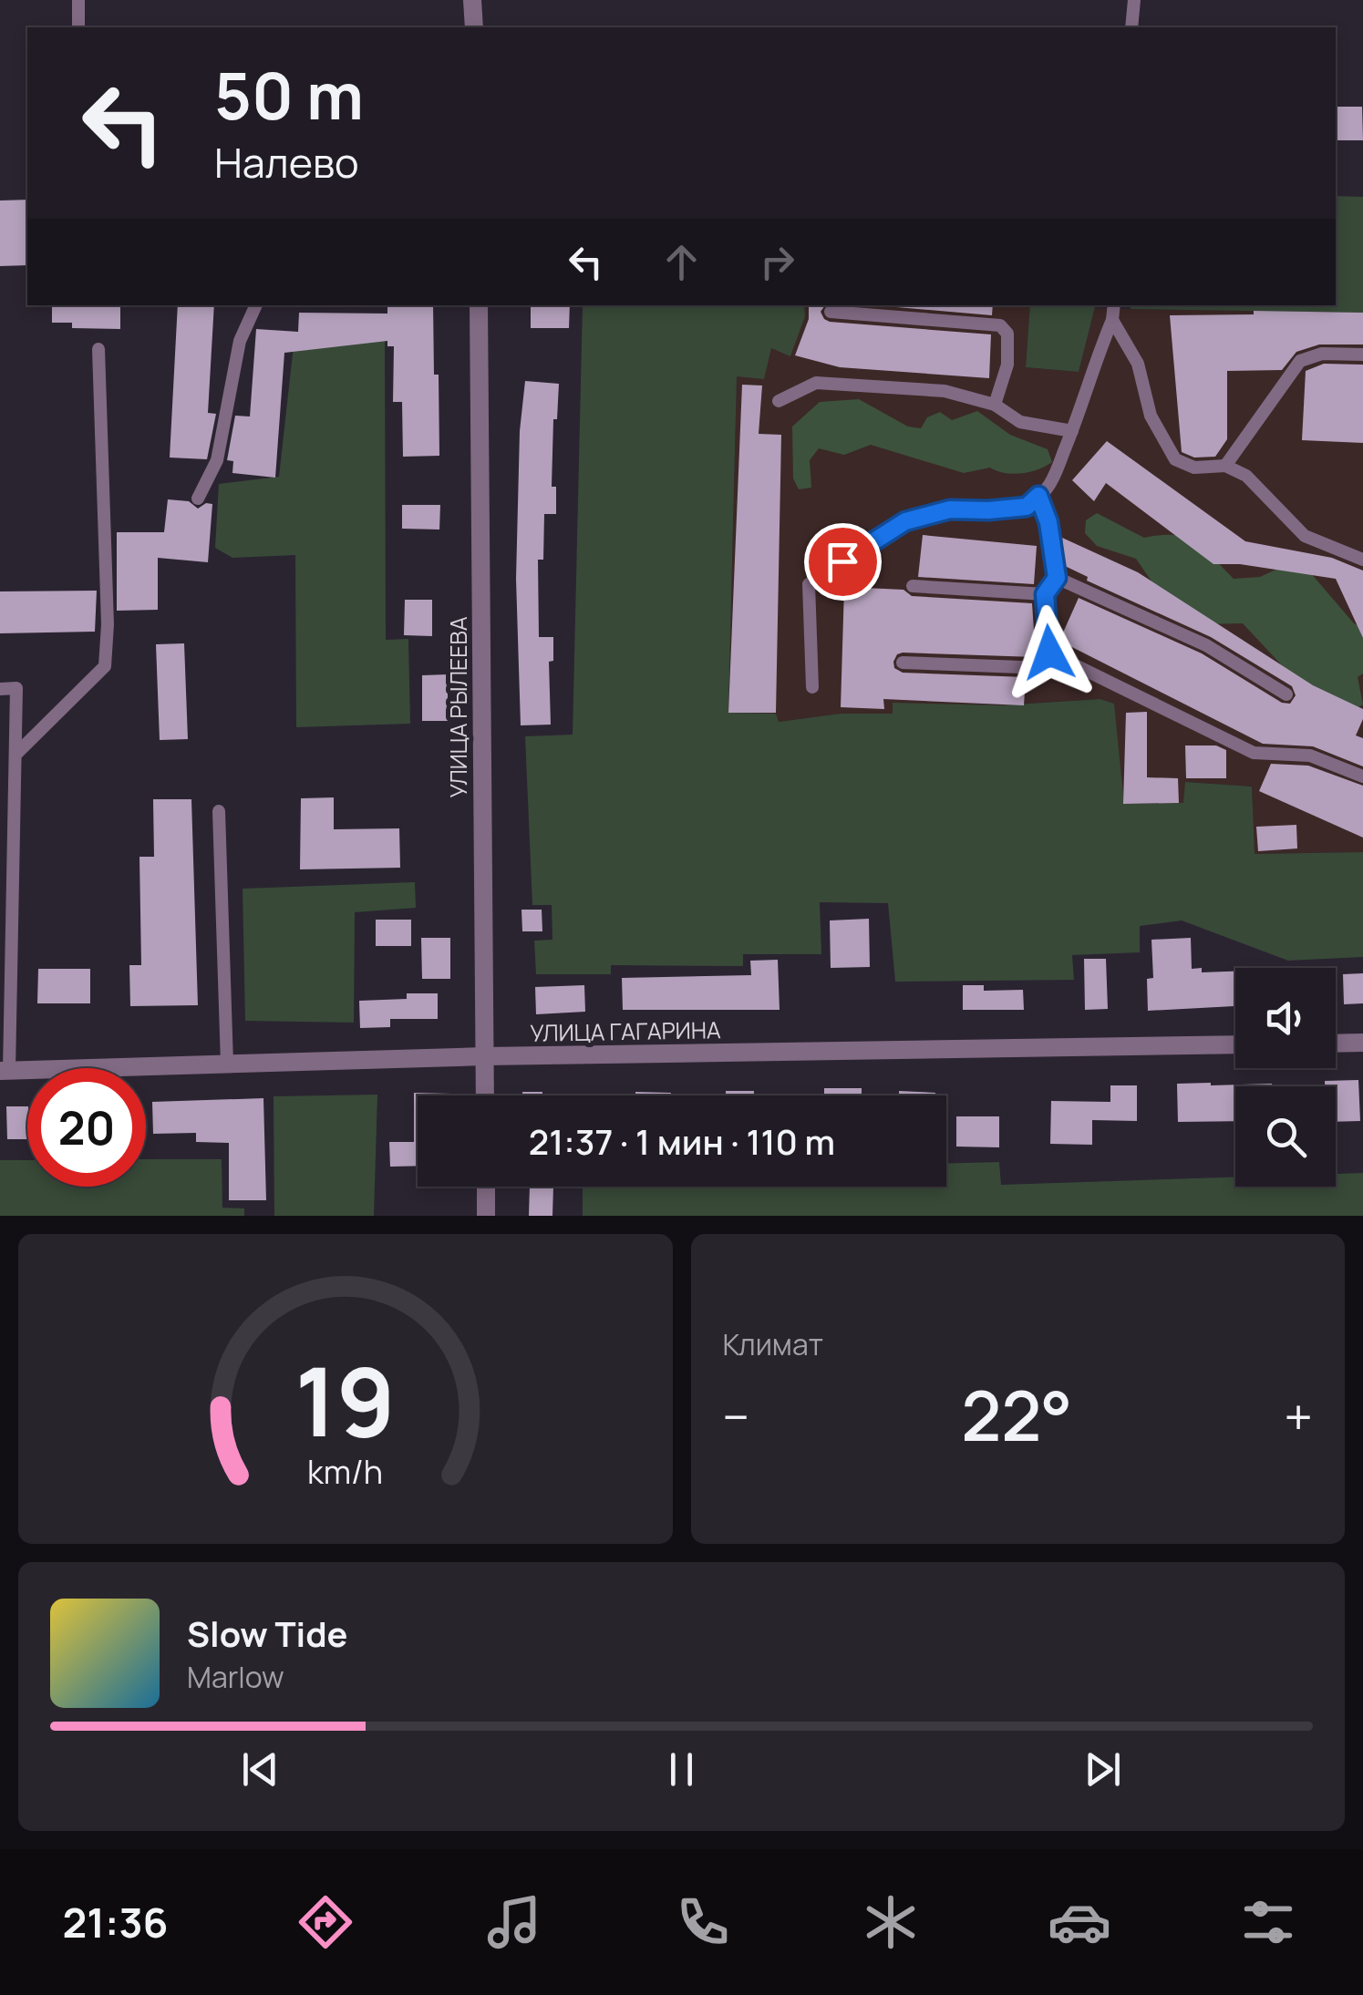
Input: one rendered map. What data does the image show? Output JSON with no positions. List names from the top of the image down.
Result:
{
  "streets": {
    "street": ["УЛИЦА РЫЛЕЕВА", "УЛИЦА ГАГАРИНА"]
  },
  "crossings": [
    ["УЛИЦА РЫЛЕЕВА", "УЛИЦА ГАГАРИНА"]
  ],
  "page": {
    "turn": ["50 m", "Налево"],
    "limit": "20",
    "trip": "21:37 · 1 мин · 110 m",
    "tile": "Климат",
    "heat": ["−", "22°", "+"],
    "song": ["Slow Tide", "Marlow"],
    "tabs": "21:36",
    "gauge": ["19", "km/h"]
  }
}
